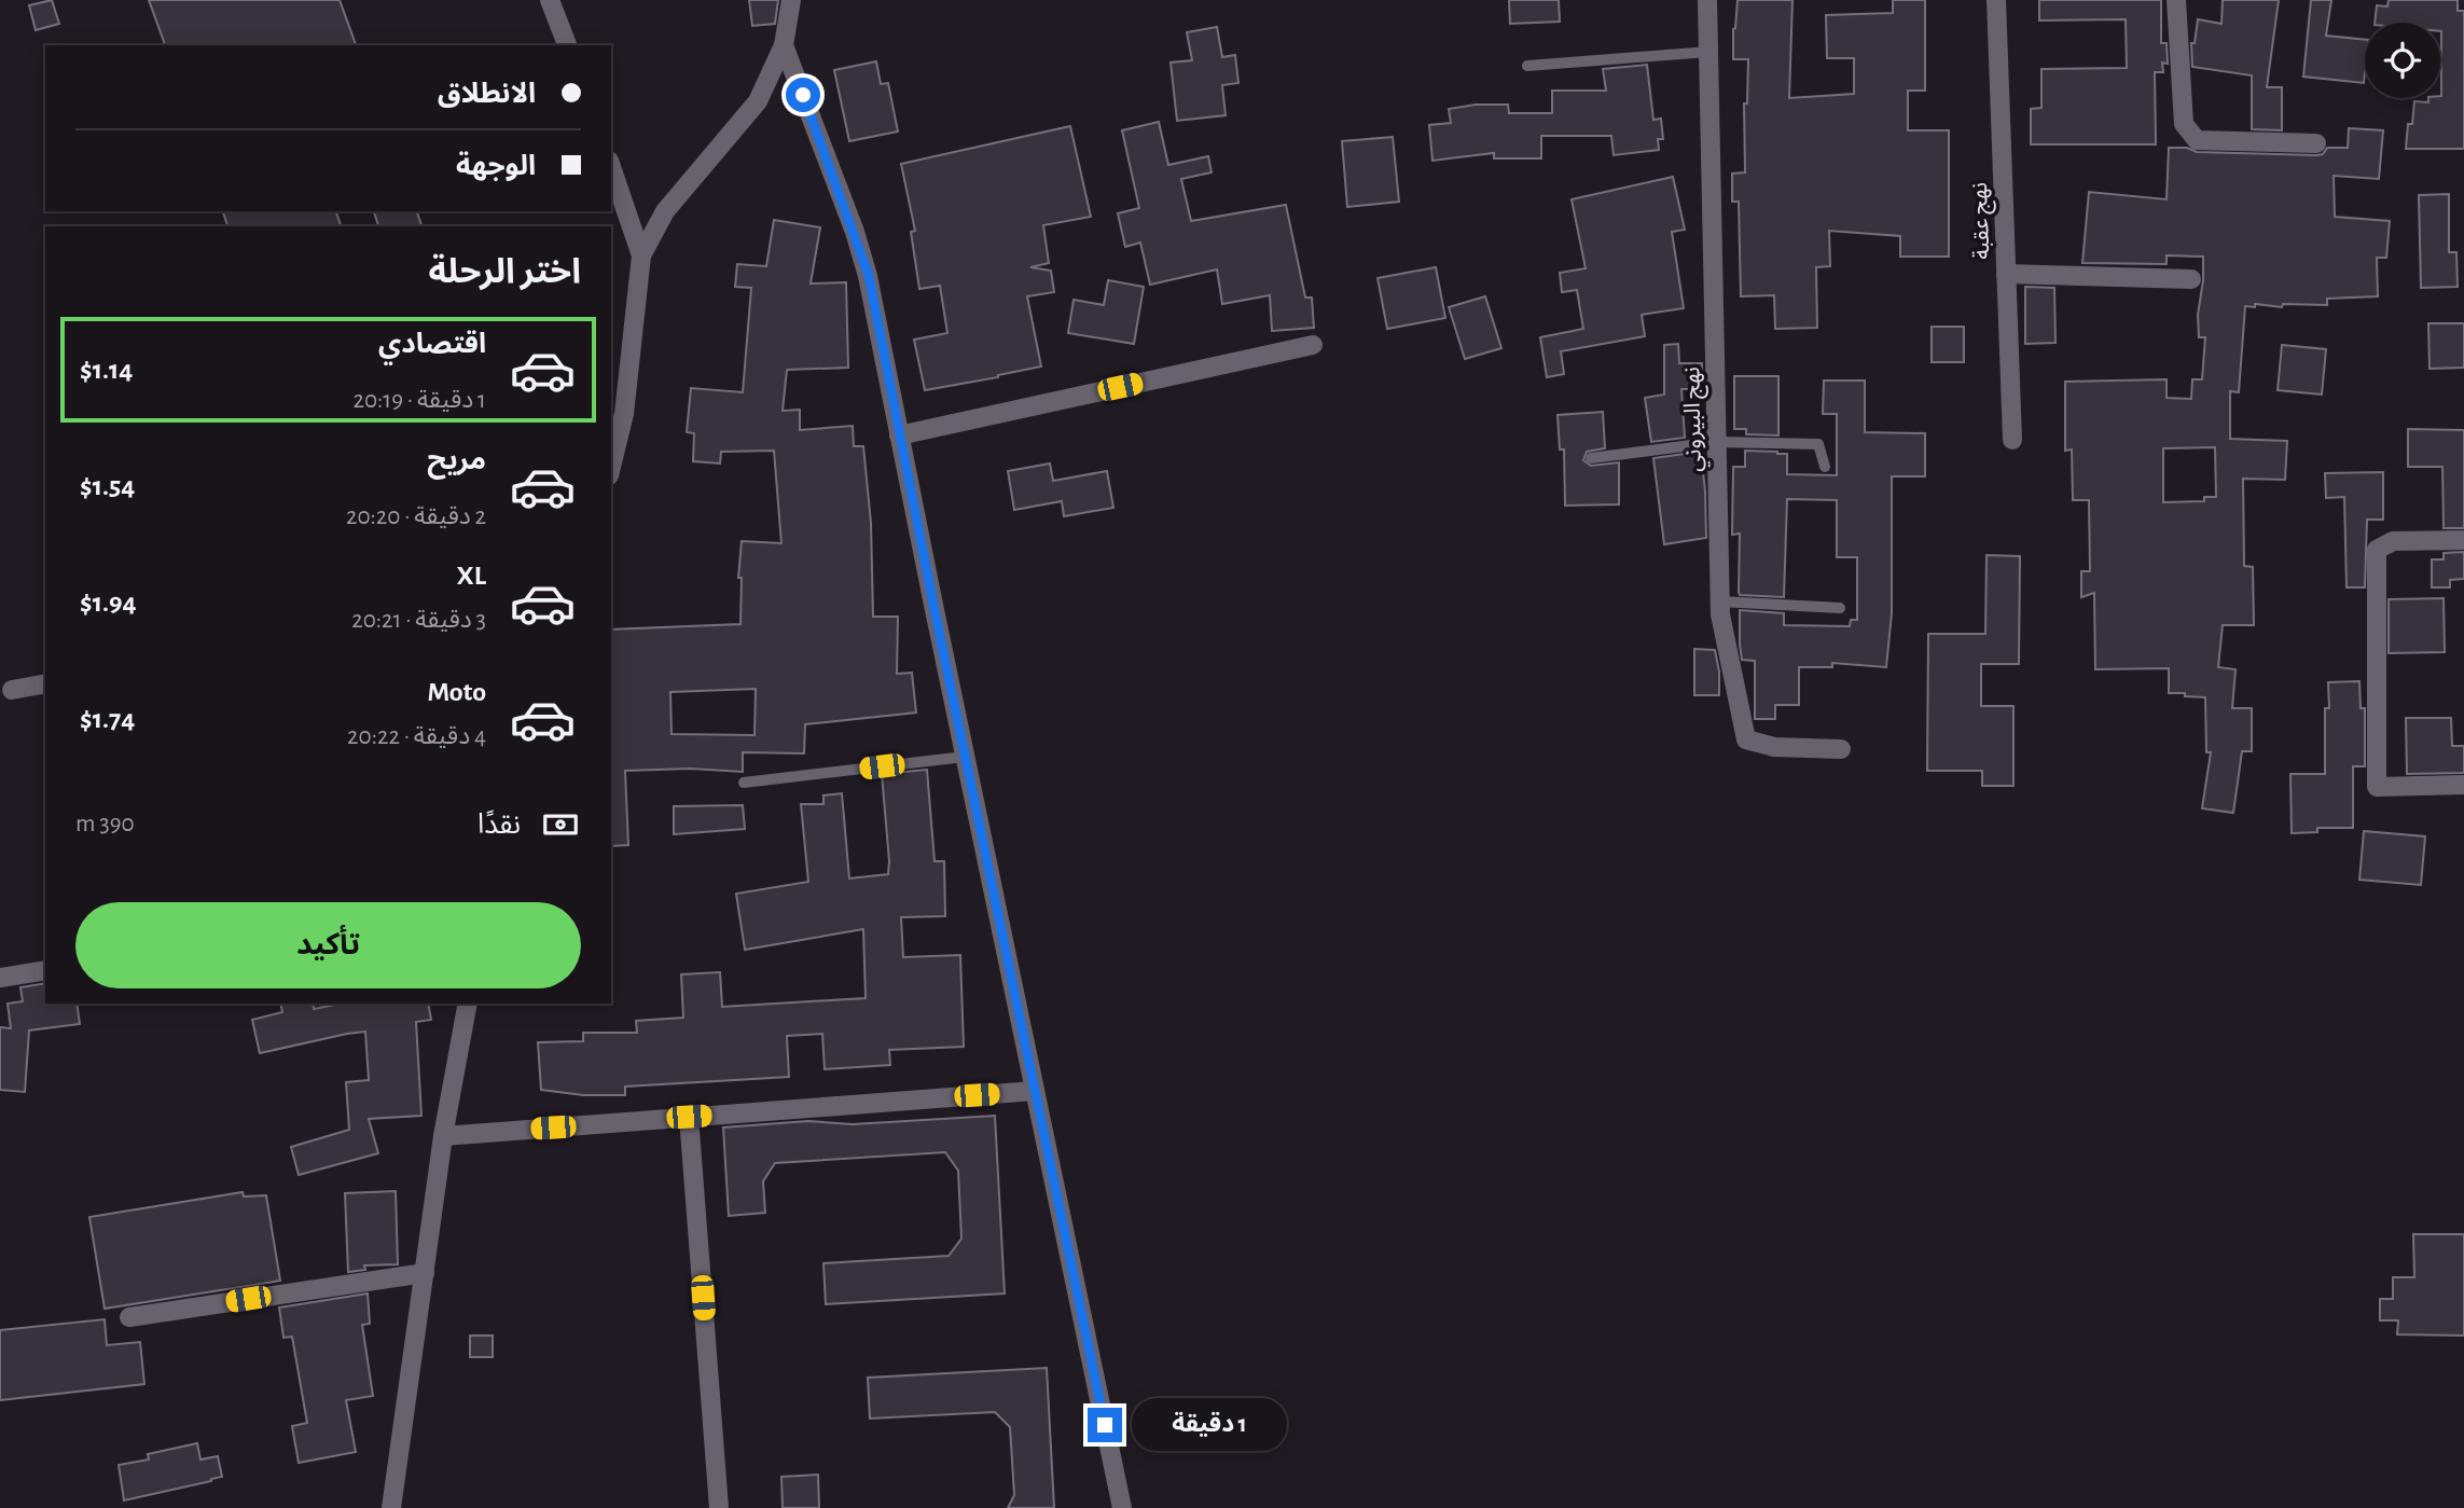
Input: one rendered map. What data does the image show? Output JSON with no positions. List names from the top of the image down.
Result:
{
  "streets": {
    "street": ["نهج عقبة", "نهج البيروني"]
  },
  "page": {
    "banner": ["الانطلاق", "الوجهة"],
    "heading": "اختر الرحلة",
    "list": [
      {
        "name": "اقتصادي",
        "note": "1 دقيقة · 20:19",
        "value": "$1.14"
      },
      {
        "name": "مريح",
        "note": "2 دقيقة · 20:20",
        "value": "$1.54"
      },
      {
        "name": "XL",
        "note": "3 دقيقة · 20:21",
        "value": "$1.94"
      },
      {
        "name": "Moto",
        "note": "4 دقيقة · 20:22",
        "value": "$1.74"
      }
    ],
    "pay": ["نقدًا", "390 m"],
    "buttons": "تأكيد",
    "bubble": "1 دقيقة"
  }
}
